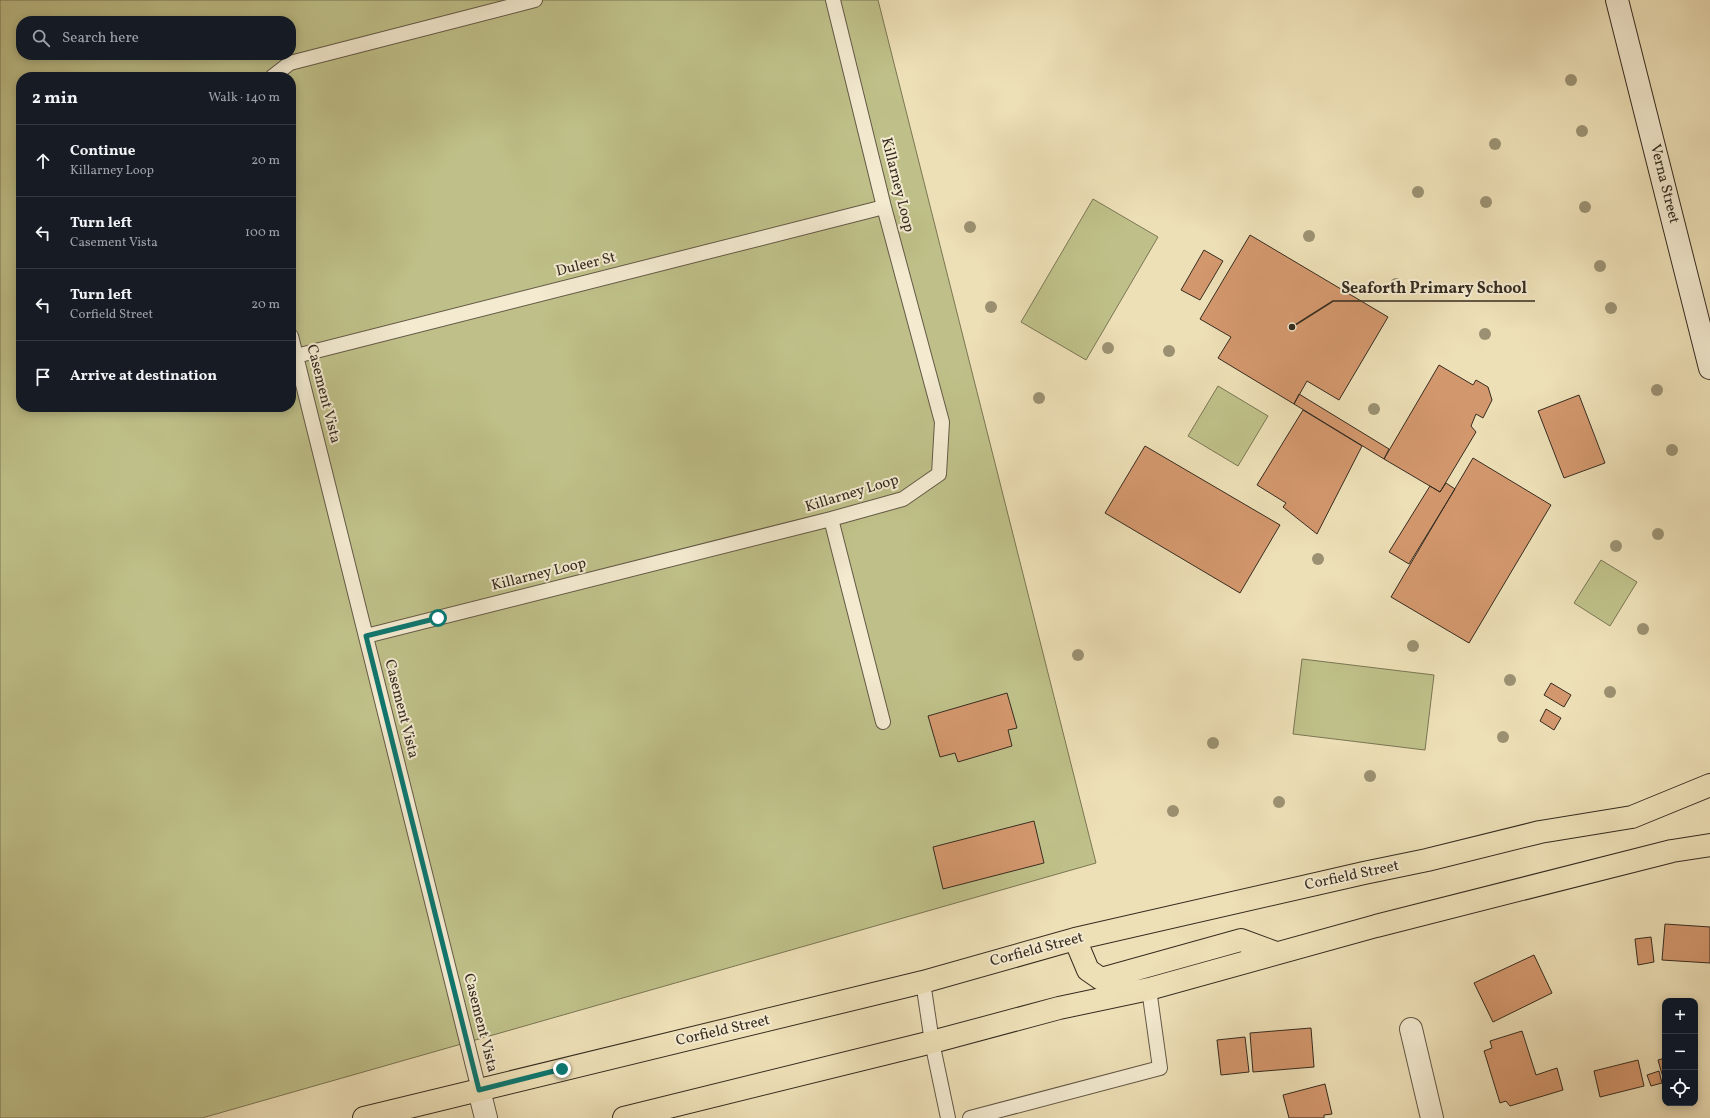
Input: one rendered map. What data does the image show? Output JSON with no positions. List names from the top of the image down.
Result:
{
  "streets": {
    "main road": ["Verna Street", "Corfield Street"],
    "lane": ["Killarney Loop", "Duleer St", "Casement Vista"]
  },
  "crossings": [
    ["Killarney Loop", "Duleer St"],
    ["Killarney Loop", "Casement Vista"],
    ["Duleer St", "Casement Vista"],
    ["Casement Vista", "Corfield Street"]
  ],
  "places": ["Seaforth Primary School"],
  "page": {
    "search": "Search here",
    "heading": ["2 min", "Walk · 140 m"],
    "list": [
      ["Continue", "Killarney Loop", "20 m"],
      ["Turn left", "Casement Vista", "100 m"],
      ["Turn left", "Corfield Street", "20 m"],
      "Arrive at destination"
    ],
    "map_buttons": ["+", "−"]
  }
}
